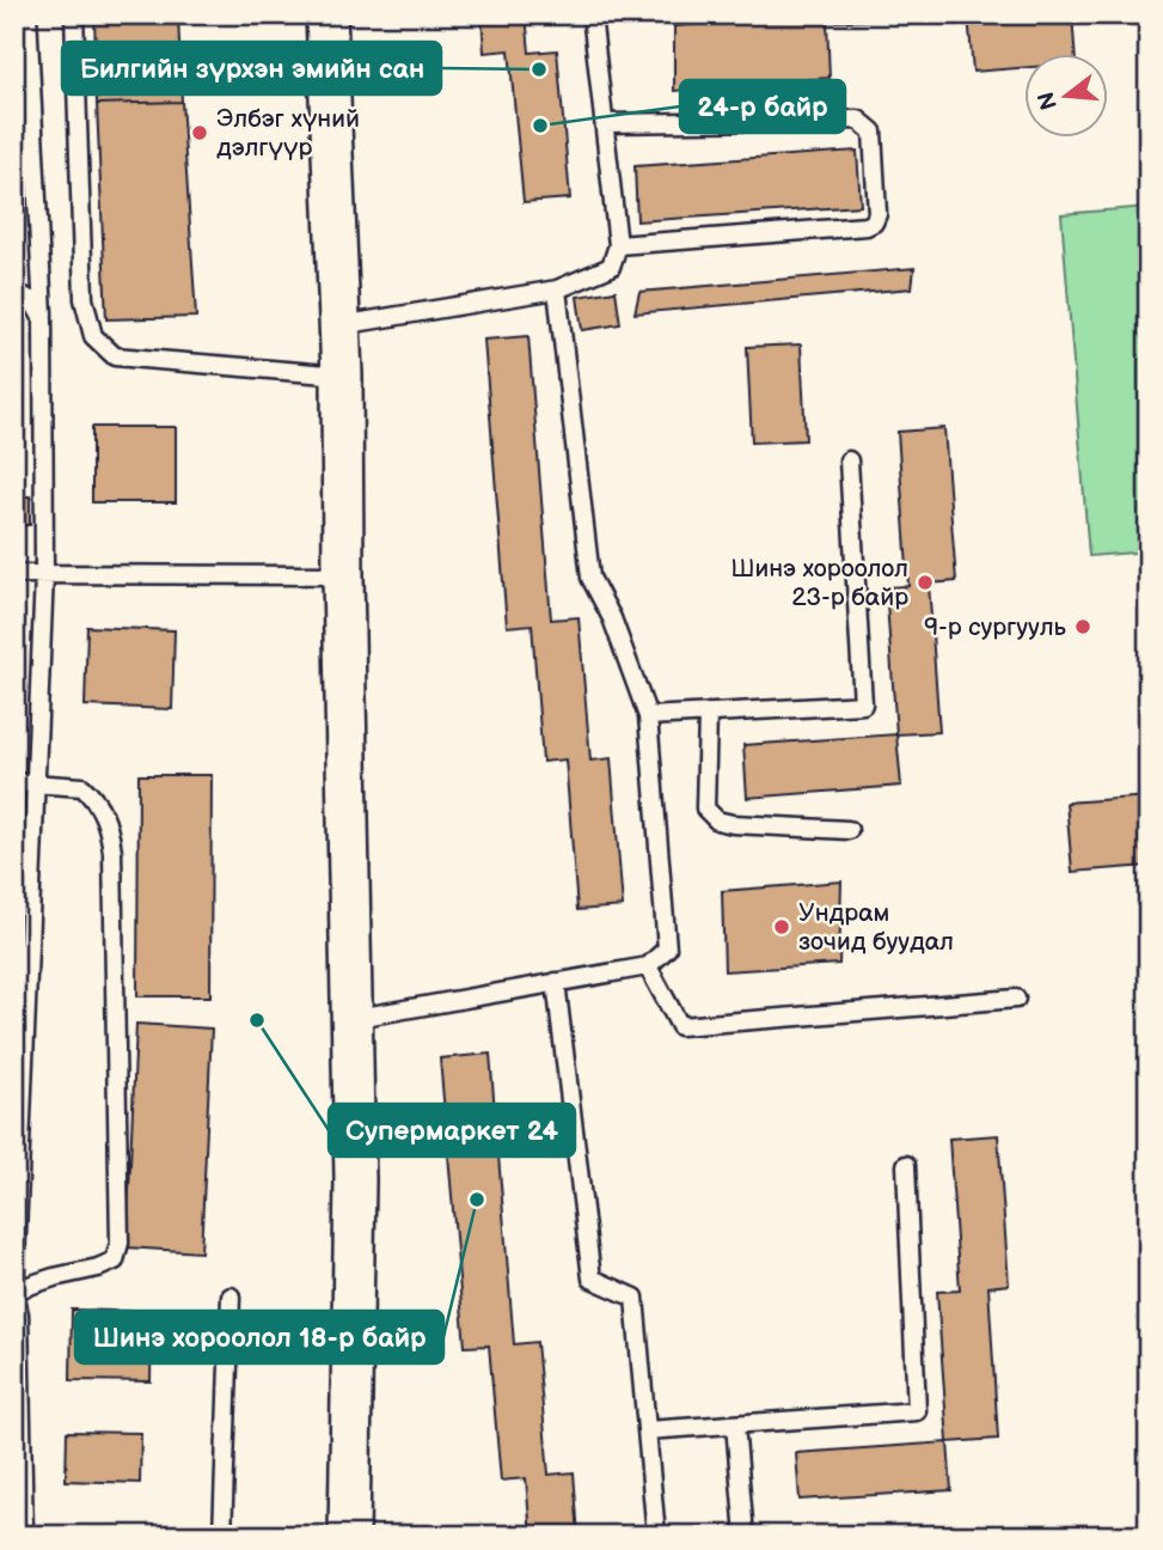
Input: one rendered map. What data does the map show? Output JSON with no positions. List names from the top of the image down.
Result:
{
  "places": [
    "Билгийн зүрхэн эмийн сан",
    "24-р байр",
    "Элбэг хүний дэлгүүр",
    "Шинэ хороолол 23-р байр",
    "9-р сургууль",
    "Ундрам зочид буудал",
    "Супермаркет 24",
    "Шинэ хороолол 18-р байр"
  ],
  "north": "left"
}
